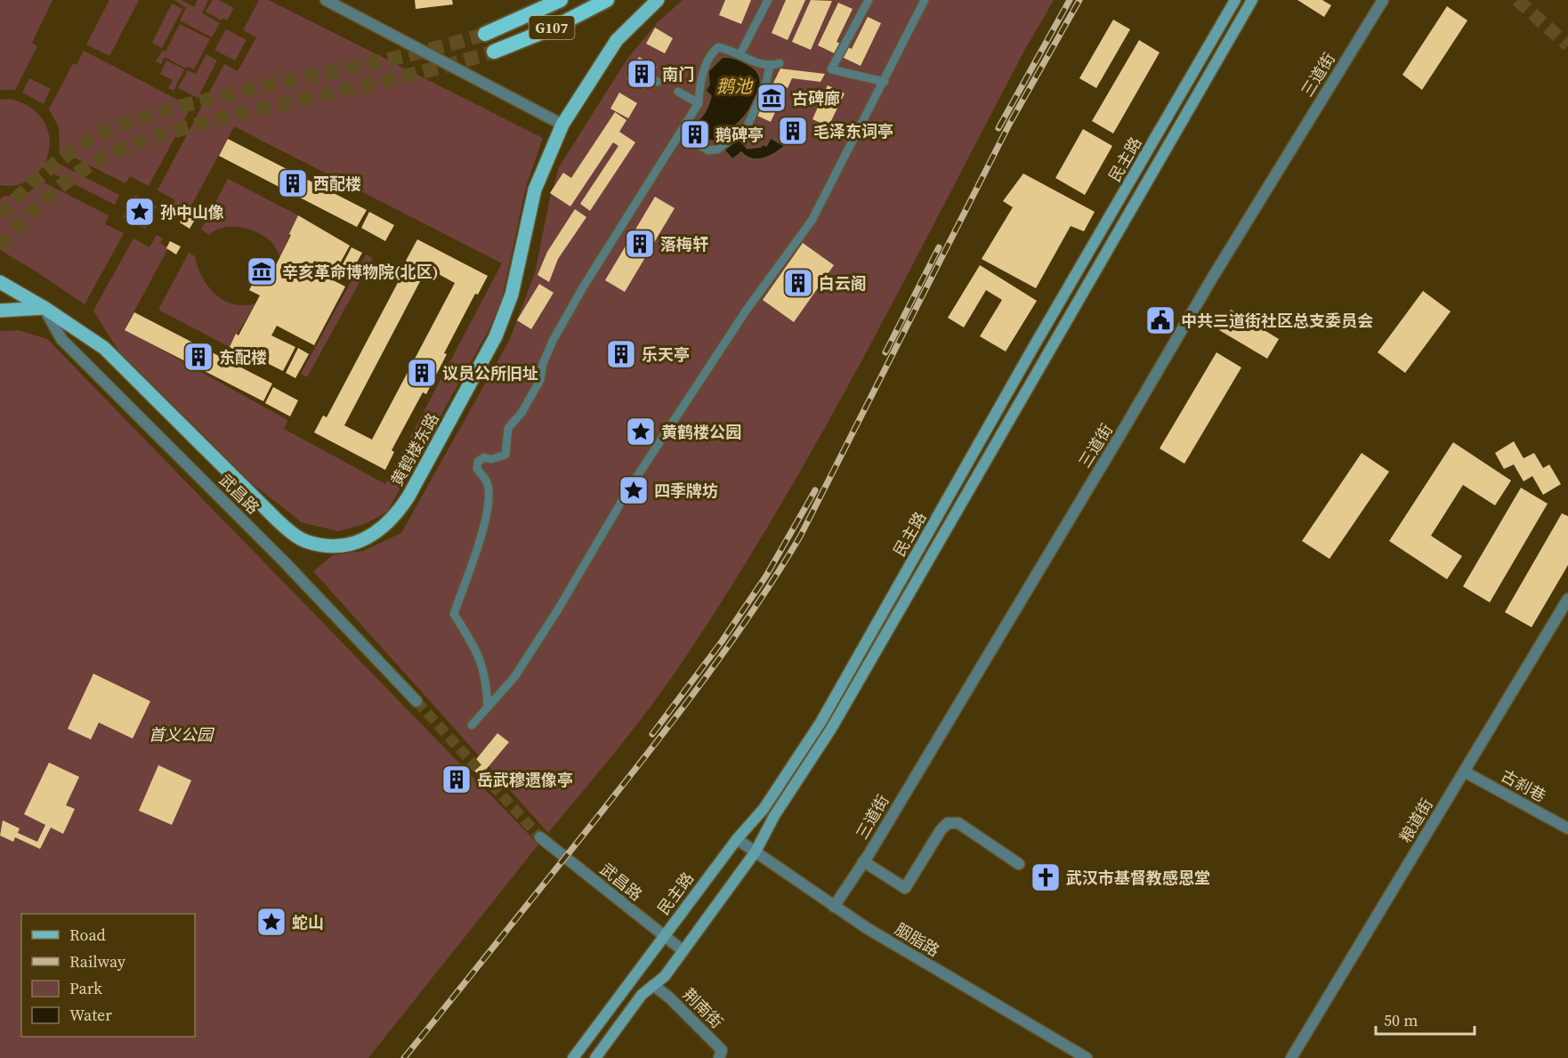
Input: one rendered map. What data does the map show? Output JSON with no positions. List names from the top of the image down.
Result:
{
  "streets": {
    "highway": ["G107"],
    "main road": ["民主路", "黄鹤楼东路"],
    "street": [
      "三道街",
      "武昌路",
      "古刹巷",
      "粮道街",
      "胭脂路",
      "荆南街"
    ]
  },
  "crossings": [
    ["三道街", "胭脂路"],
    ["民主路", "武昌路"],
    ["民主路", "胭脂路"],
    ["民主路", "荆南街"],
    ["黄鹤楼东路", "武昌路"],
    ["古刹巷", "粮道街"]
  ],
  "water": ["鹅池"],
  "parks": ["首义公园"],
  "places": {
    "building": [
      "南门",
      "毛泽东词亭",
      "鹅碑亭",
      "西配楼",
      "落梅轩",
      "白云阁",
      "乐天亭",
      "东配楼",
      "议员公所旧址",
      "岳武穆遗像亭"
    ],
    "museum": ["古碑廊", "辛亥革命博物院(北区)"],
    "place": [
      "孙中山像",
      "黄鹤楼公园",
      "四季牌坊",
      "蛇山"
    ],
    "public building": ["中共三道街社区总支委员会"],
    "church": ["武汉市基督教感恩堂"]
  },
  "legend": [
    "Road",
    "Railway",
    "Park",
    "Water"
  ],
  "scale_bar": "50 m"
}
